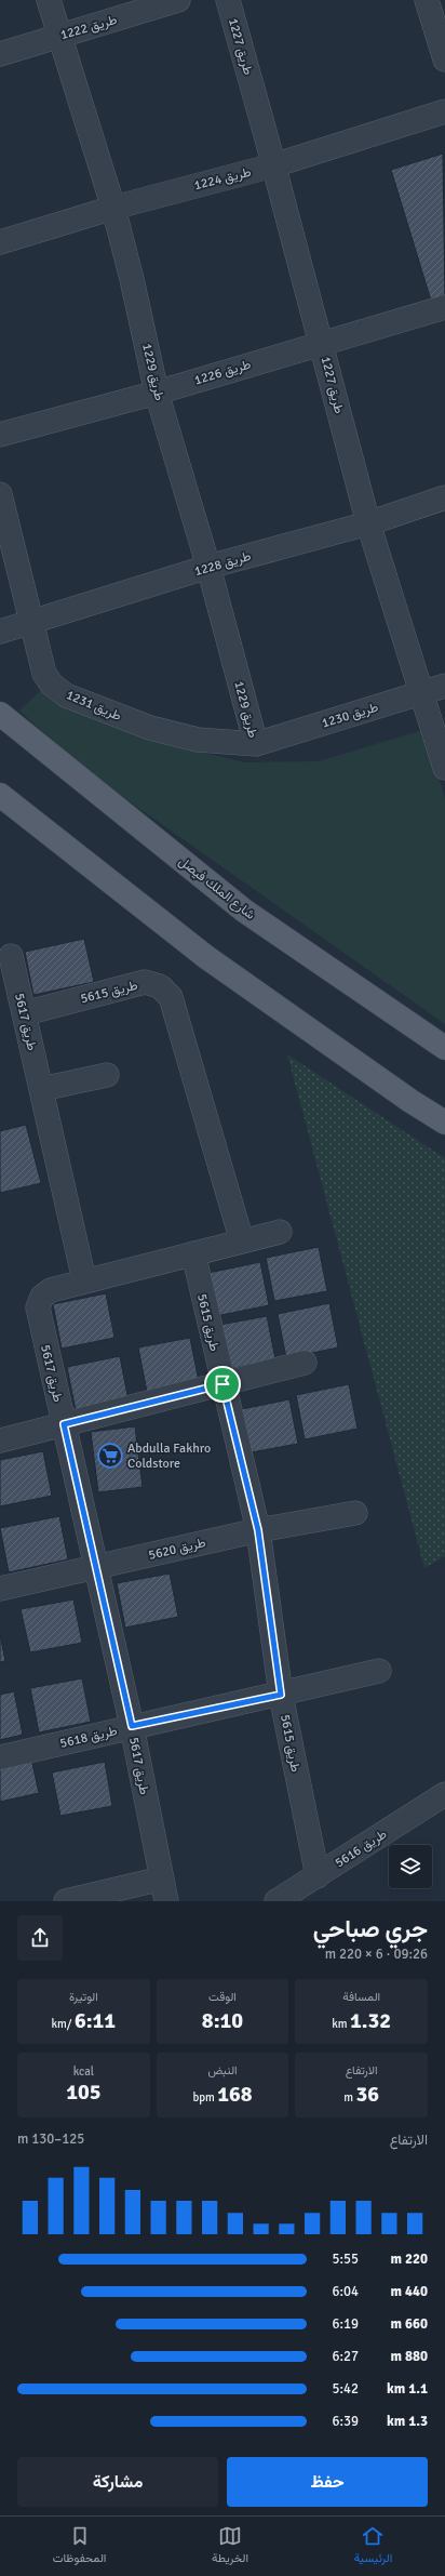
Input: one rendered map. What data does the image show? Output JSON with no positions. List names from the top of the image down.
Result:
{
  "streets": {
    "main road": ["شارع الملك فيصل"],
    "street": [
      "طريق 1222",
      "طريق 1227",
      "طريق 1224",
      "طريق 1229",
      "طريق 1226",
      "طريق 1228",
      "طريق 1231",
      "طريق 1230",
      "طريق 5615",
      "طريق 5617",
      "طريق 5620",
      "طريق 5618",
      "طريق 5616"
    ]
  },
  "crossings": [
    ["طريق 1222", "طريق 1229"],
    ["طريق 1227", "طريق 1224"],
    ["طريق 1227", "طريق 1226"],
    ["طريق 1227", "طريق 1228"],
    ["طريق 1227", "طريق 1230"],
    ["طريق 1224", "طريق 1229"],
    ["طريق 1229", "طريق 1226"],
    ["طريق 1229", "طريق 1228"],
    ["طريق 1229", "طريق 1231"],
    ["طريق 1229", "طريق 1230"],
    ["طريق 1228", "طريق 1231"],
    ["طريق 1231", "طريق 1230"],
    ["طريق 5615", "طريق 5617"],
    ["طريق 5615", "طريق 5620"],
    ["طريق 5615", "طريق 5618"],
    ["طريق 5615", "طريق 5616"],
    ["طريق 5617", "طريق 5620"],
    ["طريق 5617", "طريق 5618"]
  ],
  "places": {
    "supermarket": ["Abdulla Fakhro Coldstore"]
  },
  "page": {
    "heading": ["جري صباحي", "09:26 · 6 × 220 m"],
    "stats": [
      ["المسافة", "1.32 km"],
      ["الوقت", "8:10"],
      ["الوتيرة", "6:11 /km"],
      ["الارتفاع", "36 m"],
      ["النبض", "168 bpm"],
      ["kcal", "105"]
    ],
    "chart": ["الارتفاع", "125–130 m"],
    "list": [
      {
        "name": "220 m",
        "note": "5:55"
      },
      {
        "name": "440 m",
        "note": "6:04"
      },
      {
        "name": "660 m",
        "note": "6:19"
      },
      {
        "name": "880 m",
        "note": "6:27"
      },
      {
        "name": "1.1 km",
        "note": "5:42"
      },
      {
        "name": "1.3 km",
        "note": "6:39"
      }
    ],
    "buttons": ["حفظ", "مشاركة"],
    "tabs": ["الرئيسية", "الخريطة", "المحفوظات"]
  }
}
